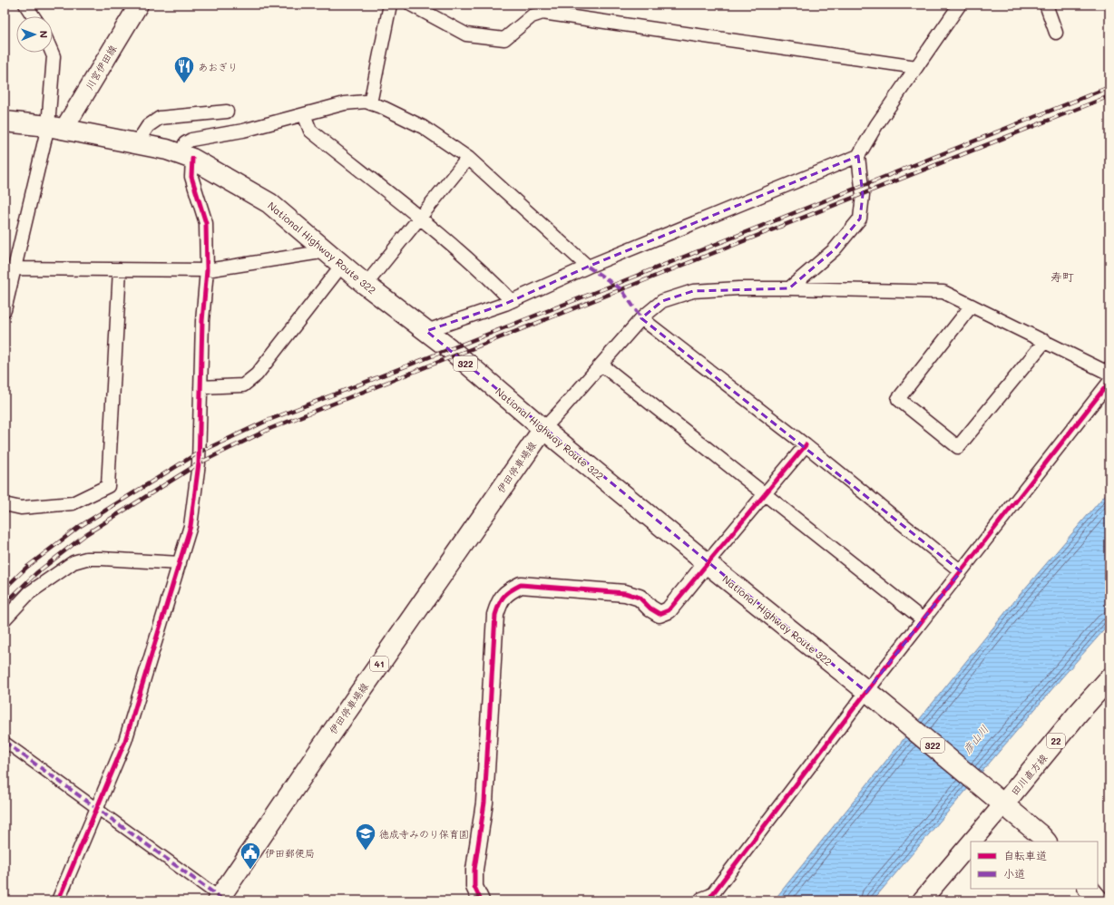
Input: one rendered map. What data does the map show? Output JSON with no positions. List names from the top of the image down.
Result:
{
  "streets": {
    "main road": [
      "川宮伊田線",
      "National Highway Route 322",
      "322",
      "伊田停車場線",
      "41",
      "22",
      "田川直方線"
    ]
  },
  "crossings": [
    ["川宮伊田線", "National Highway Route 322"],
    ["National Highway Route 322", "伊田停車場線"],
    ["National Highway Route 322", "田川直方線"]
  ],
  "districts": ["寿町"],
  "water": ["彦山川"],
  "places": {
    "restaurant": ["あおぎり"],
    "school or university": ["徳成寺みのり保育園"],
    "public building": ["伊田郵便局"]
  },
  "legend": ["自転車道", "小道"],
  "north": "right"
}
